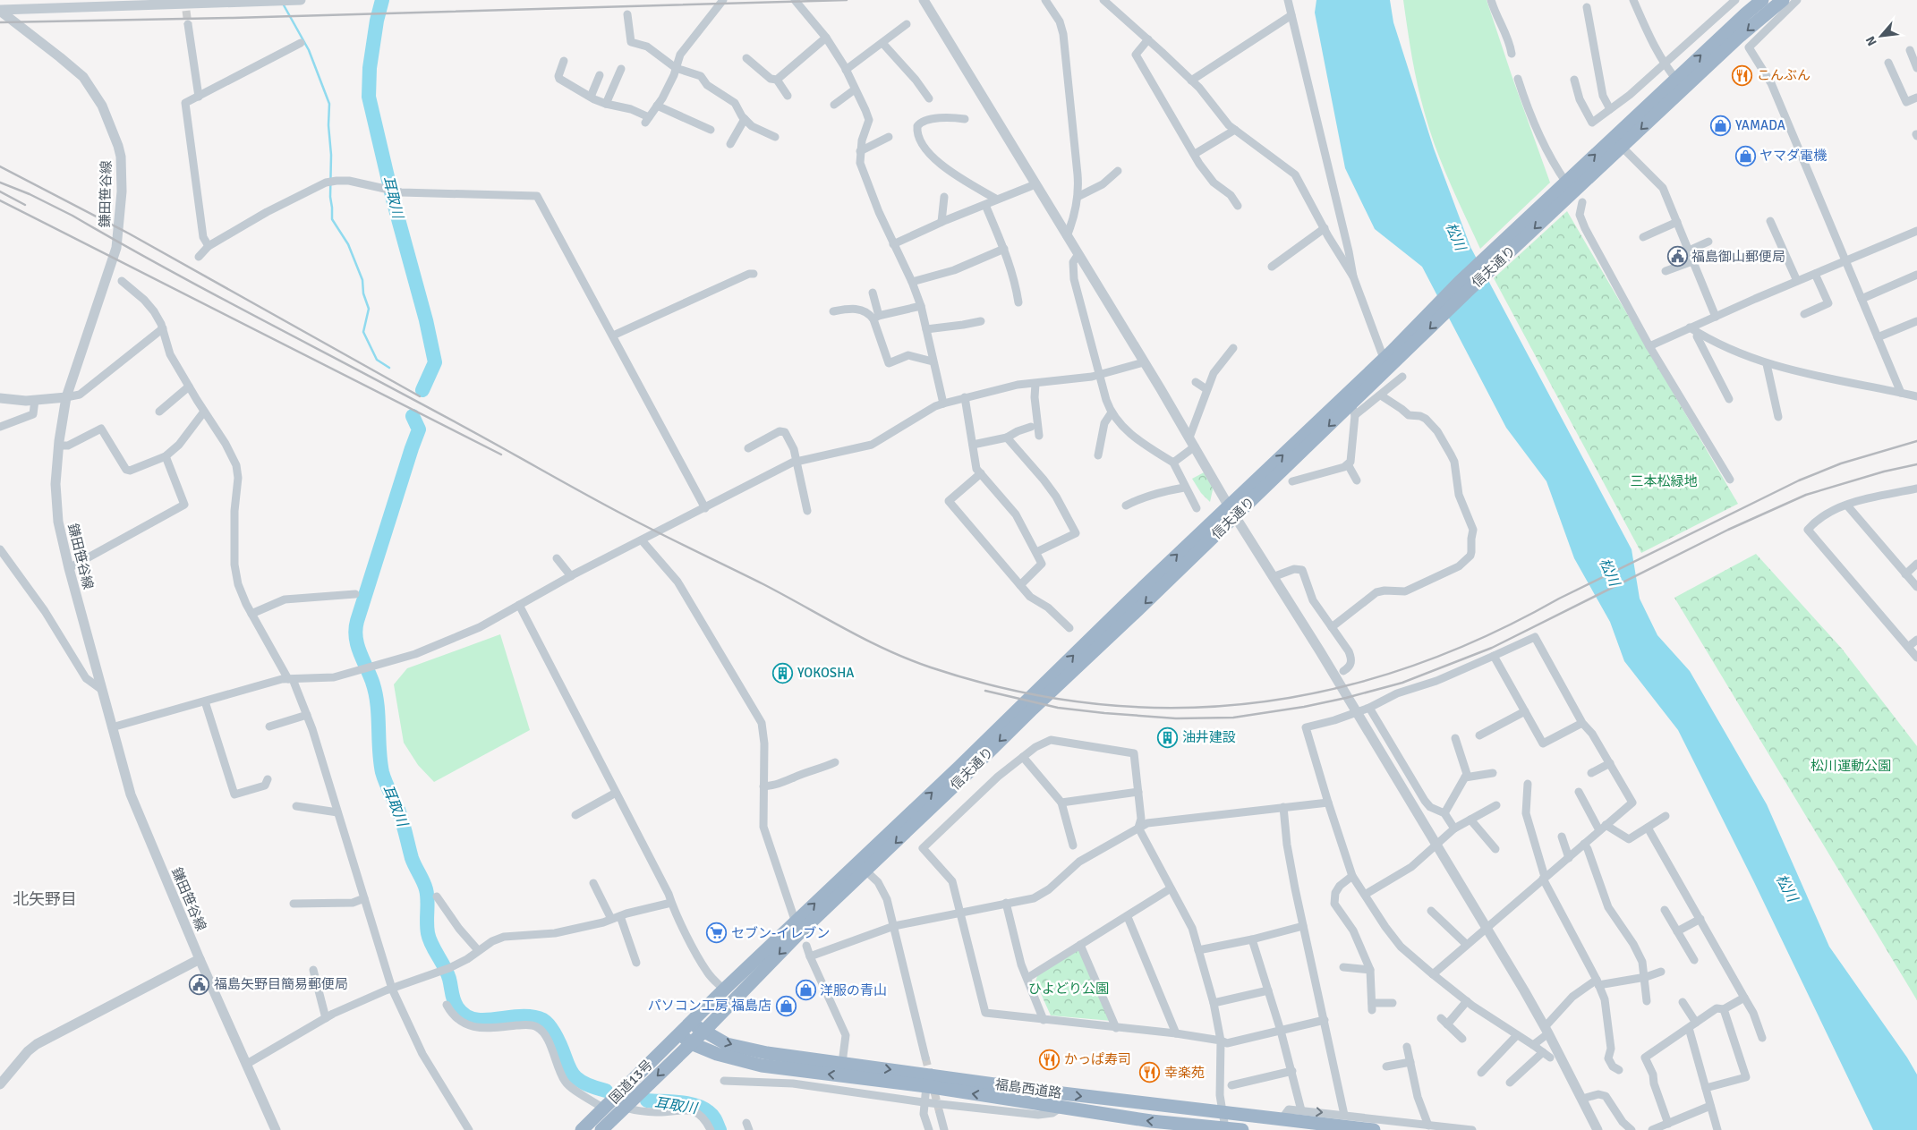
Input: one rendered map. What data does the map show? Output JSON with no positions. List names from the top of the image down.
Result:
{
  "streets": {
    "highway": ["信夫通り", "国道13号", "福島西道路"],
    "street": ["鎌田笹谷線"]
  },
  "crossings": [
    ["信夫通り", "国道13号"],
    ["信夫通り", "福島西道路"],
    ["国道13号", "福島西道路"]
  ],
  "districts": ["北矢野目"],
  "water": ["耳取川", "松川"],
  "parks": ["三本松緑地", "松川運動公園", "ひよどり公園"],
  "places": {
    "restaurant": ["こんぶん", "かっぱ寿司", "幸楽苑"],
    "shop": [
      "YAMADA",
      "ヤマダ電機",
      "洋服の青山",
      "パソコン工房 福島店"
    ],
    "public building": ["福島御山郵便局", "福島矢野目簡易郵便局"],
    "building": ["YOKOSHA", "油井建設"],
    "supermarket": ["セブン-イレブン"]
  },
  "north": "bottom left"
}
